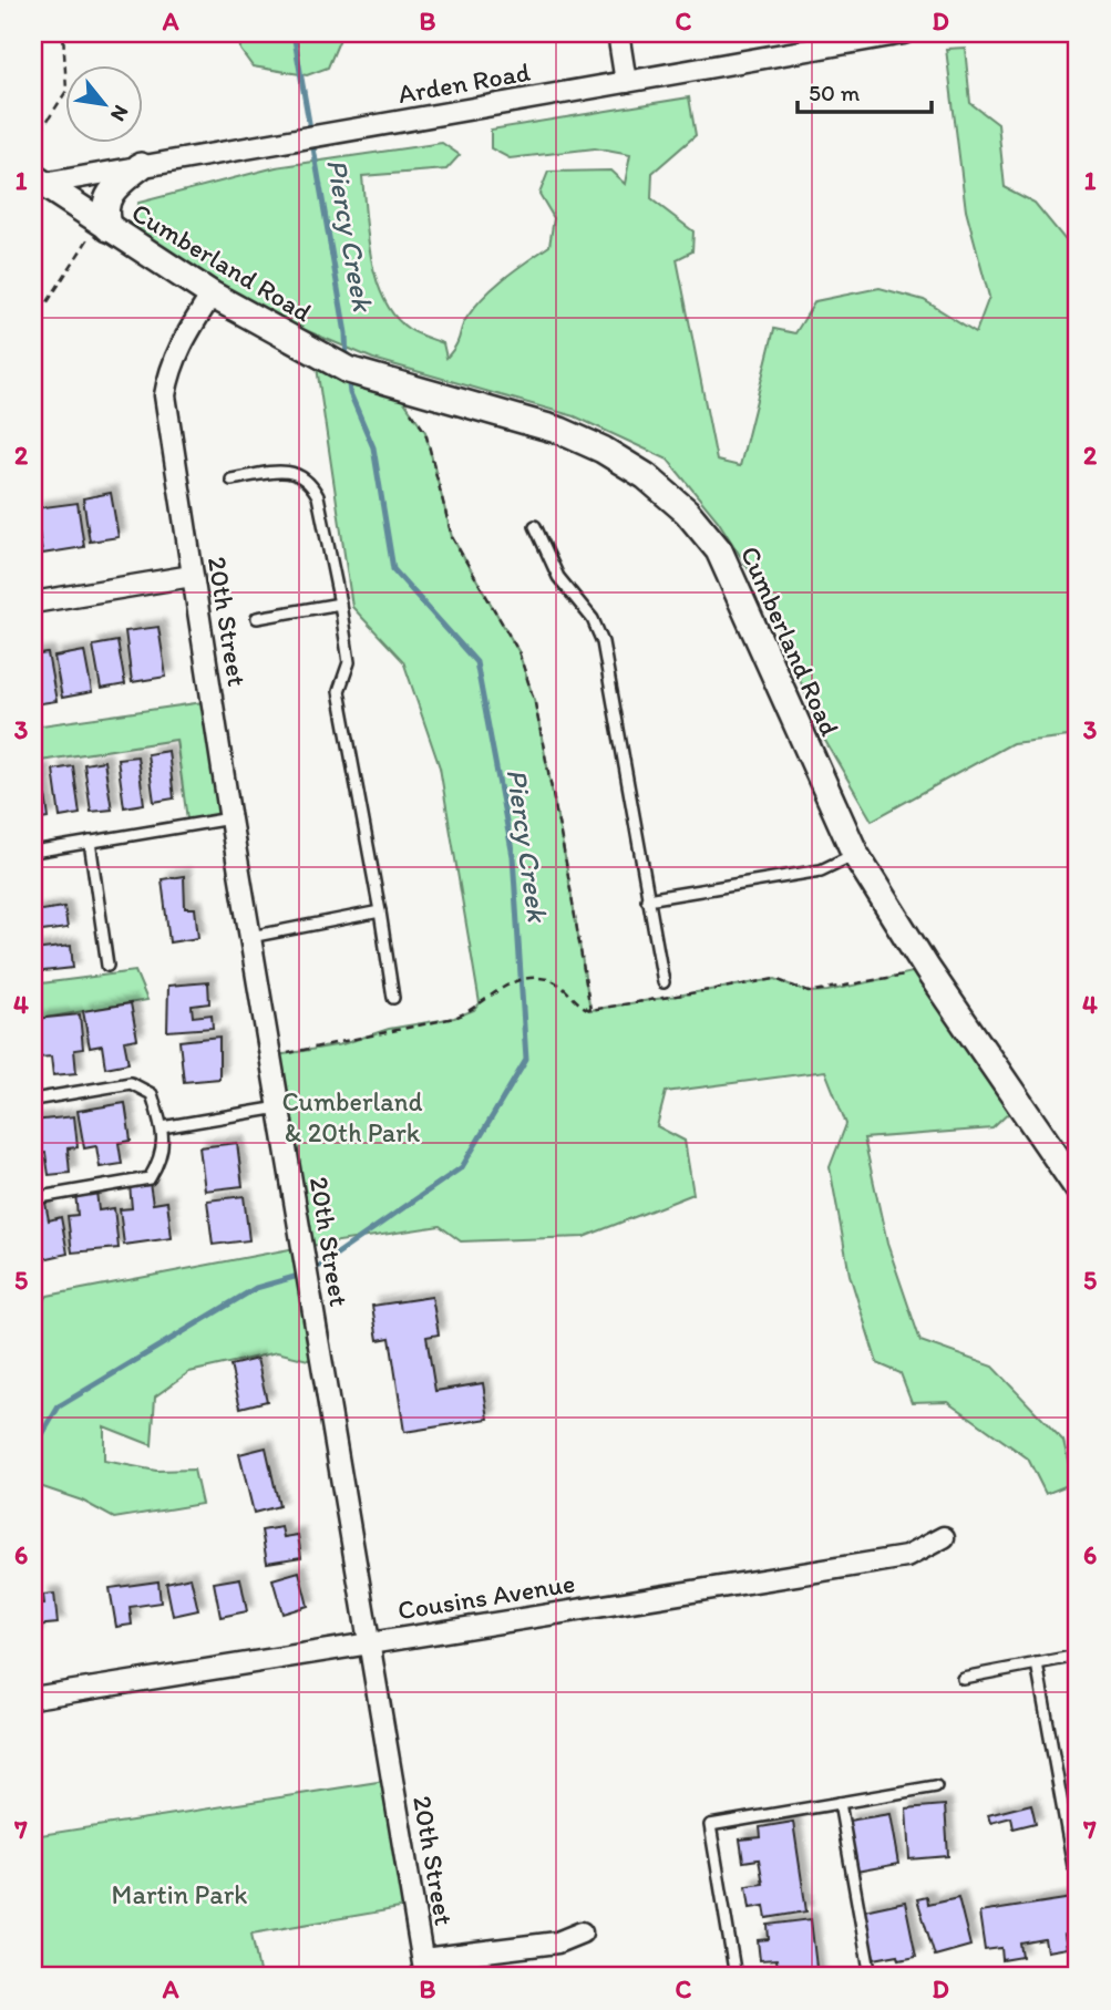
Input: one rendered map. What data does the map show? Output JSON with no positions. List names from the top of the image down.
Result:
{
  "streets": {
    "street": [
      "Arden Road",
      "Cumberland Road",
      "20th Street",
      "Cousins Avenue"
    ]
  },
  "crossings": [
    ["Arden Road", "Cumberland Road"],
    ["Cumberland Road", "20th Street"],
    ["20th Street", "Cousins Avenue"]
  ],
  "water": ["Piercy Creek"],
  "parks": ["Cumberland & 20th Park", "Martin Park"],
  "scale_bar": "50 m",
  "north": "bottom right",
  "grid": {
    "columns": [
      "A",
      "B",
      "C",
      "D"
    ],
    "rows": [
      "1",
      "2",
      "3",
      "4",
      "5",
      "6",
      "7"
    ]
  }
}
